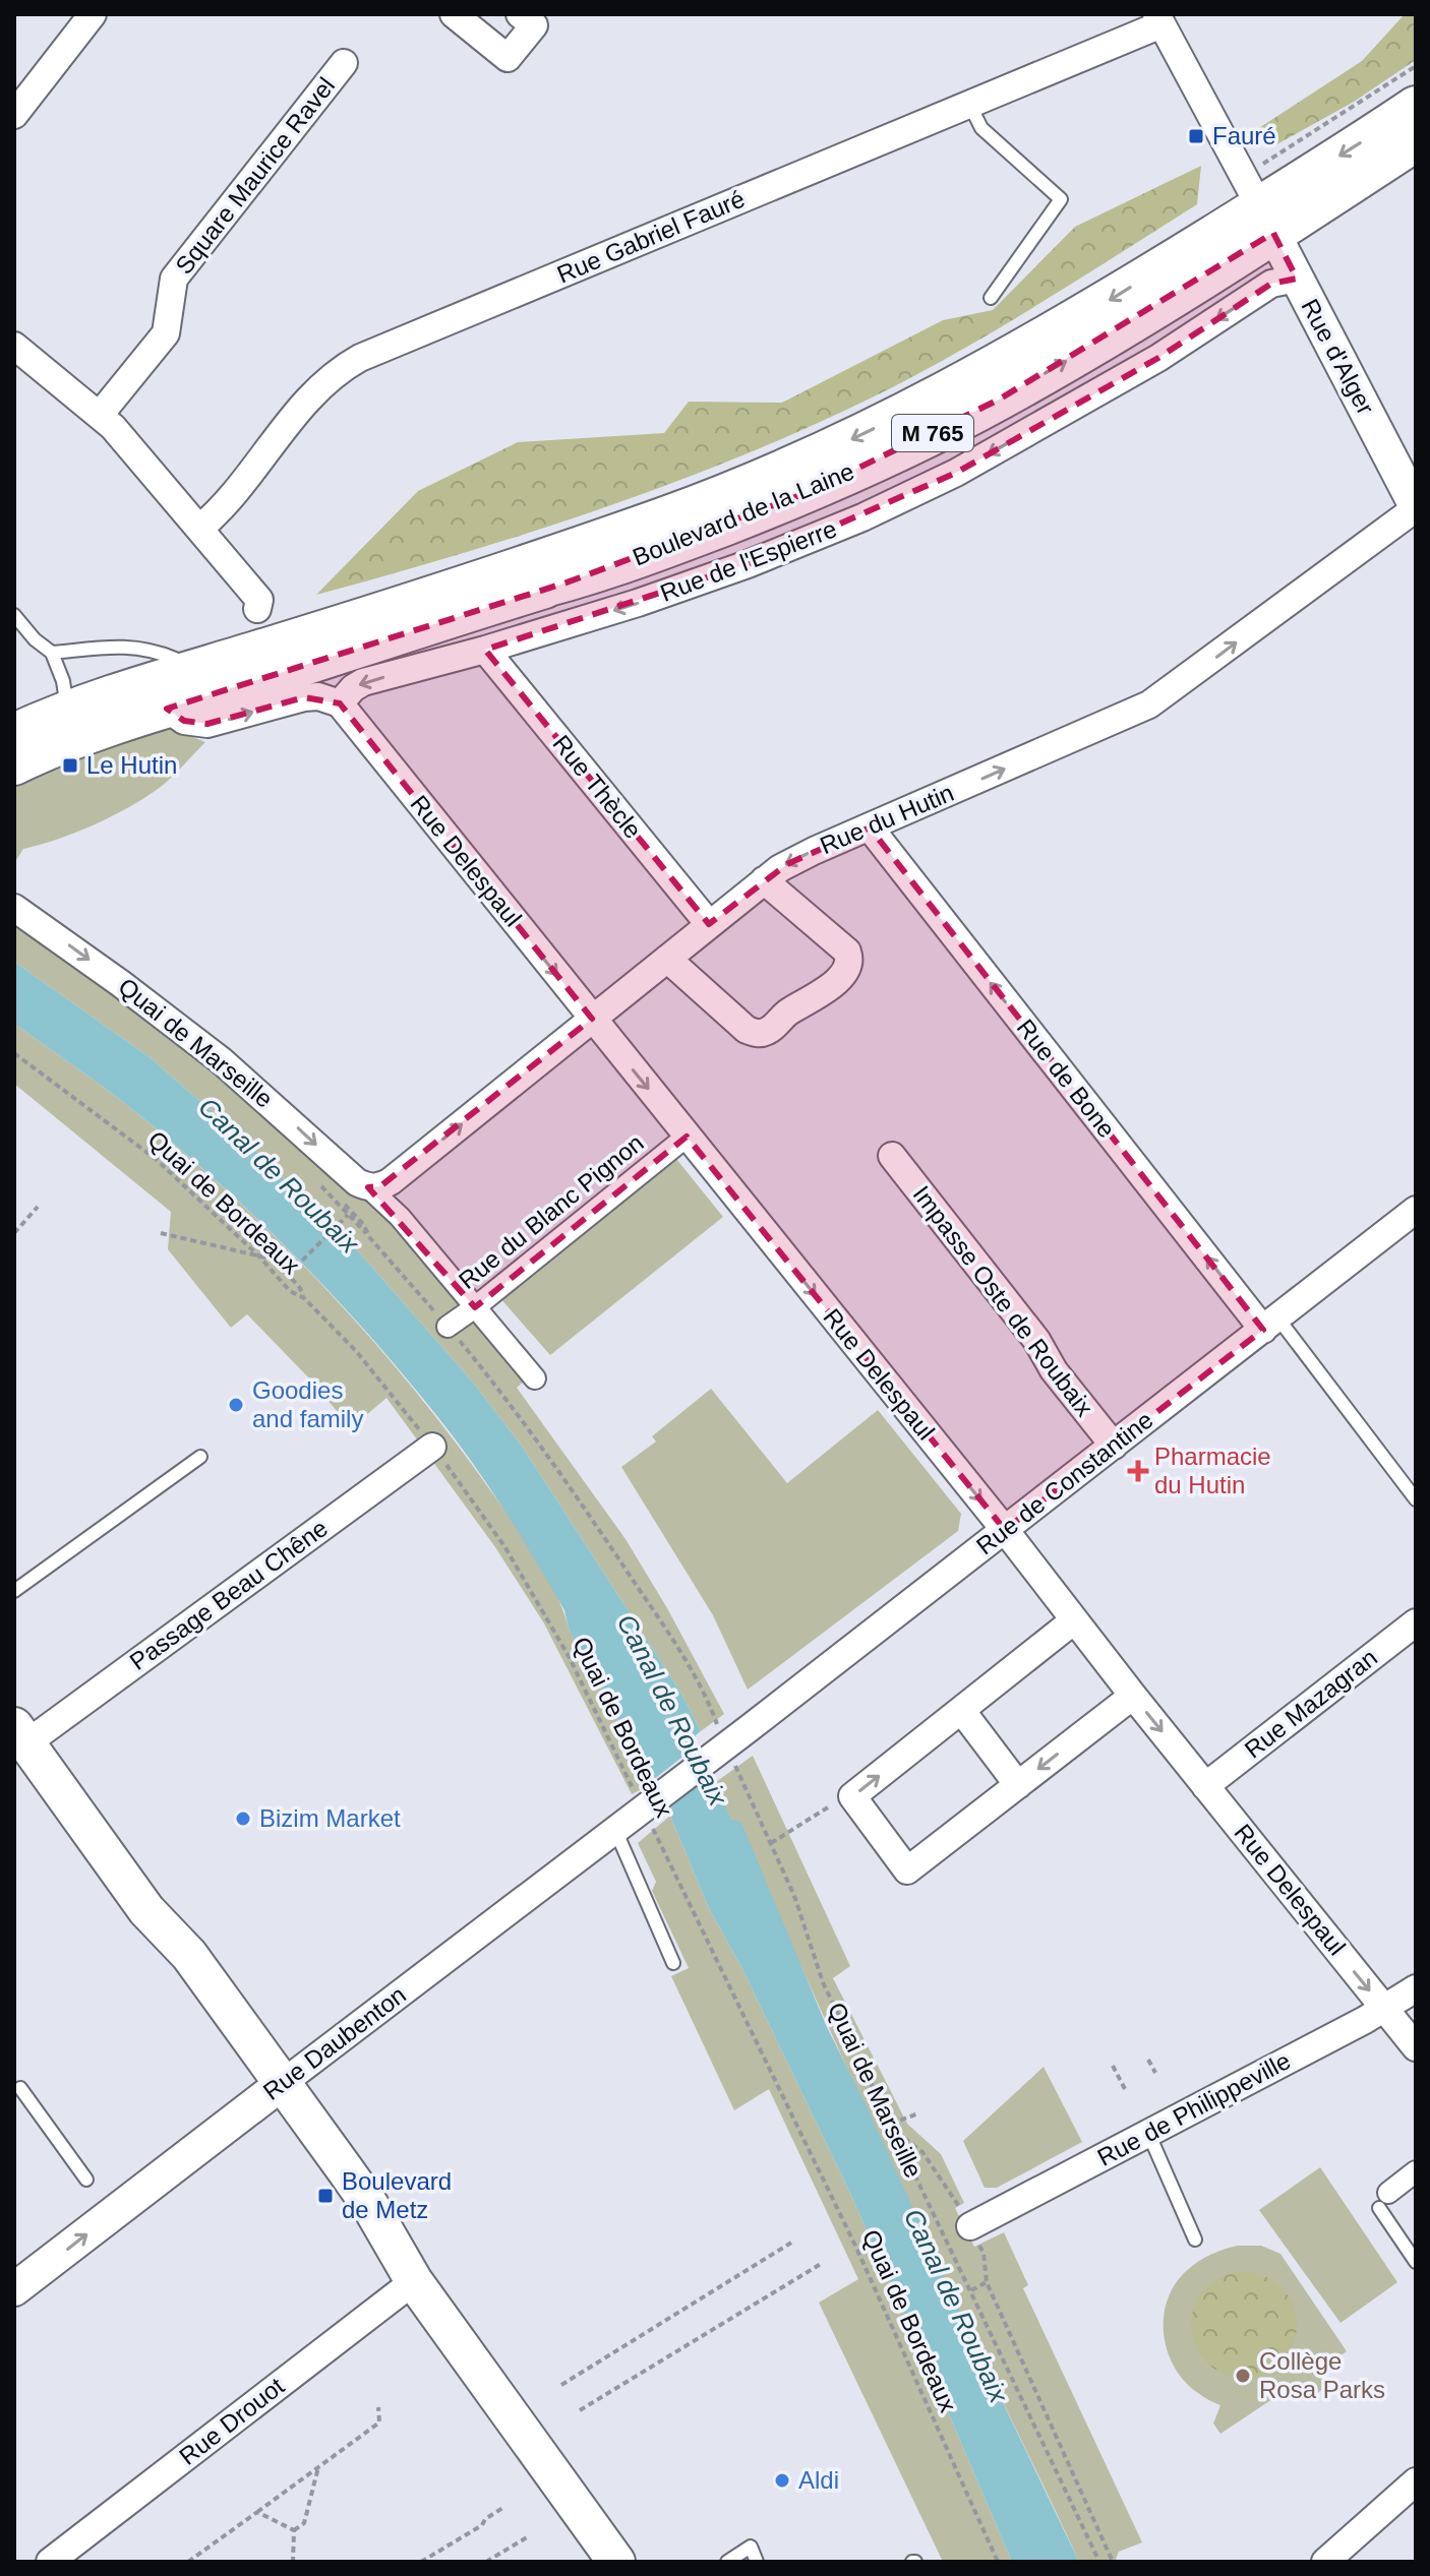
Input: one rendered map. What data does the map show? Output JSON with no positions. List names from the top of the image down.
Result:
{
  "streets": {
    "main road": ["M 765", "Boulevard de la Laine"],
    "street": [
      "Square Maurice Ravel",
      "Rue Gabriel Fauré",
      "Rue d'Alger",
      "Rue de l'Espierre",
      "Rue Thècle",
      "Rue du Hutin",
      "Rue Delespaul",
      "Quai de Marseille",
      "Rue de Bone",
      "Rue du Blanc Pignon",
      "Impasse Oste de Roubaix",
      "Rue de Constantine",
      "Passage Beau Chêne",
      "Rue Mazagran",
      "Rue Daubenton",
      "Rue de Philippeville",
      "Rue Drouot"
    ],
    "path": ["Quai de Bordeaux"]
  },
  "crossings": [
    ["Rue d'Alger", "Boulevard de la Laine"],
    ["Rue d'Alger", "Rue de l'Espierre"],
    ["Rue d'Alger", "Rue du Hutin"],
    ["Rue de l'Espierre", "Rue Thècle"],
    ["Rue de l'Espierre", "Rue Delespaul"],
    ["Rue Thècle", "Rue du Hutin"],
    ["Rue du Hutin", "Rue Delespaul"],
    ["Rue du Hutin", "Quai de Marseille"],
    ["Rue du Hutin", "Rue de Bone"],
    ["Rue Delespaul", "Rue du Blanc Pignon"],
    ["Rue Delespaul", "Rue de Constantine"],
    ["Rue Delespaul", "Rue Mazagran"],
    ["Rue Delespaul", "Rue de Philippeville"],
    ["Quai de Marseille", "Rue du Blanc Pignon"],
    ["Quai de Marseille", "Rue de Constantine"],
    ["Rue de Bone", "Rue de Constantine"],
    ["Quai de Bordeaux", "Rue de Constantine"],
    ["Quai de Bordeaux", "Passage Beau Chêne"],
    ["Quai de Bordeaux", "Rue Daubenton"],
    ["Impasse Oste de Roubaix", "Rue de Constantine"],
    ["Rue de Constantine", "Rue Daubenton"]
  ],
  "one_way": [
    "Rue de l'Espierre",
    "Rue Delespaul",
    "Rue de Bone",
    "Rue Daubenton"
  ],
  "water": ["Canal de Roubaix"],
  "places": {
    "transit": ["Fauré", "Le Hutin", "Boulevard de Metz"],
    "other": [
      "Goodies and family",
      "Bizim Market",
      "Collège Rosa Parks",
      "Aldi"
    ],
    "health": ["Pharmacie du Hutin"]
  }
}
